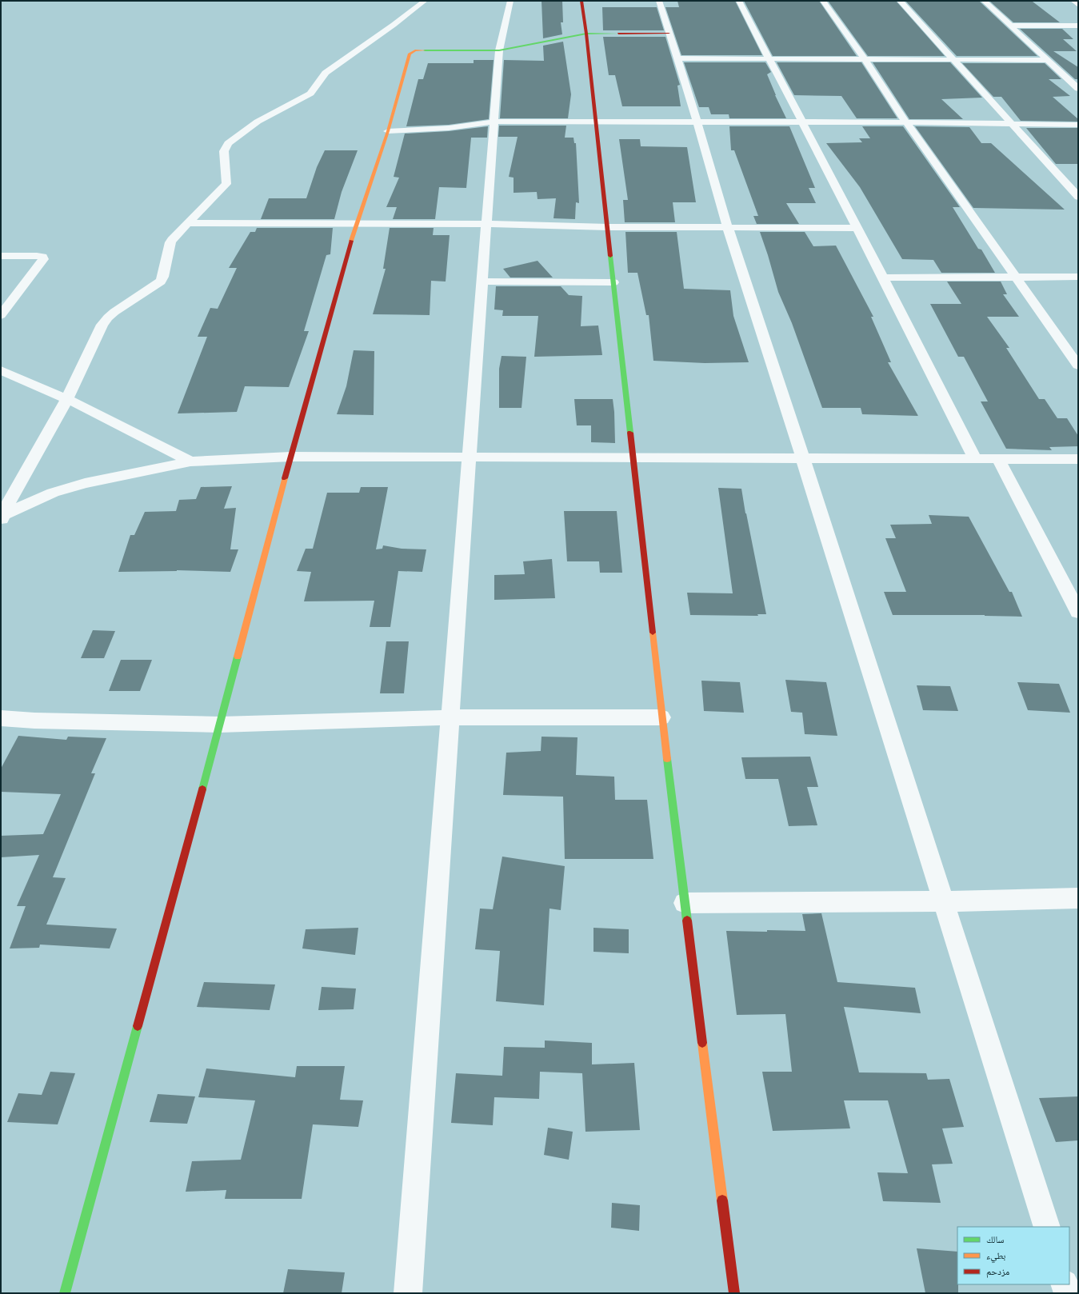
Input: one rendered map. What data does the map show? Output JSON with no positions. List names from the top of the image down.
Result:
{
  "legend": ["سالك", "بطيء", "مزدحم"]
}
